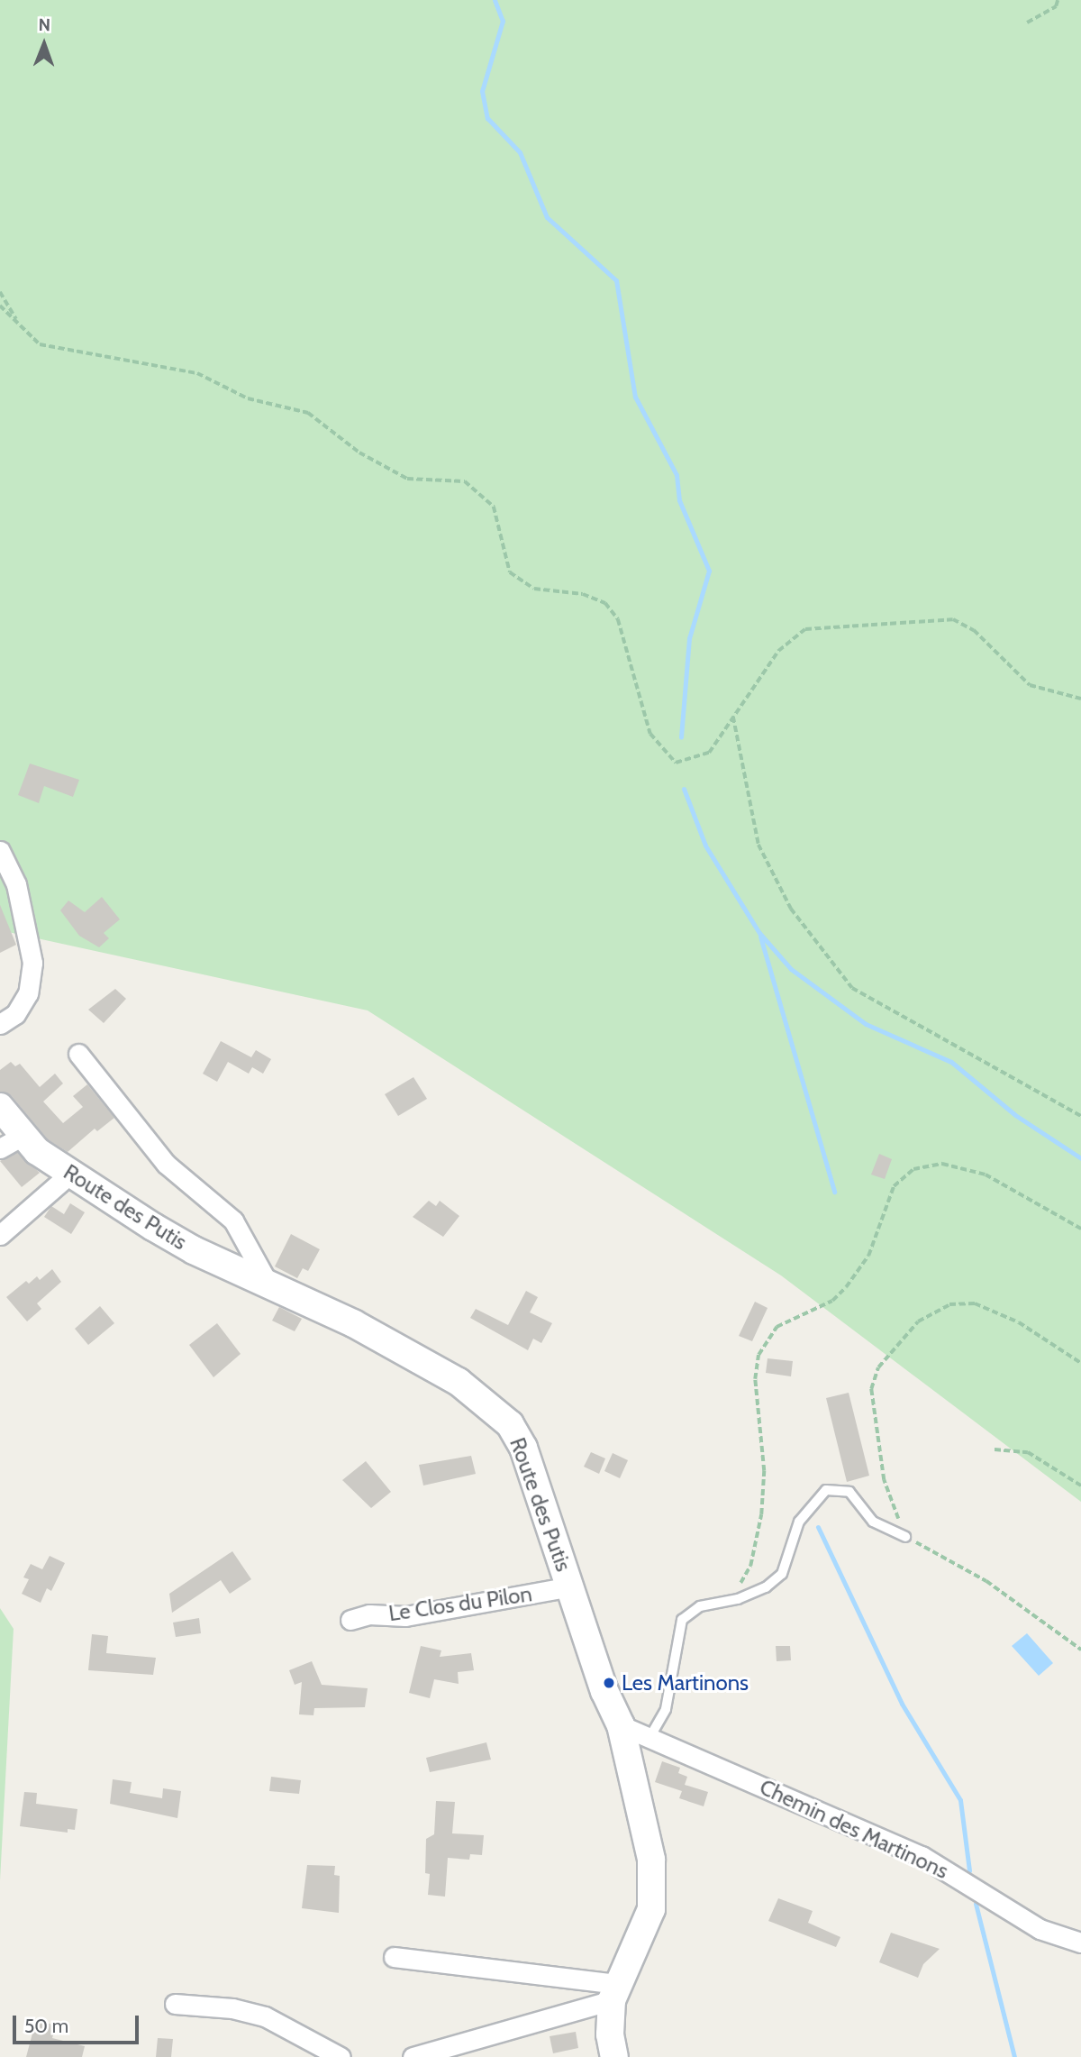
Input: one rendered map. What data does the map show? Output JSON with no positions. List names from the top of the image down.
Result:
{
  "streets": {
    "street": ["Route des Putis", "Le Clos du Pilon", "Chemin des Martinons"]
  },
  "crossings": [
    ["Route des Putis", "Le Clos du Pilon"],
    ["Route des Putis", "Chemin des Martinons"]
  ],
  "places": ["Les Martinons"],
  "scale_bar": "50 m",
  "north": "top"
}
